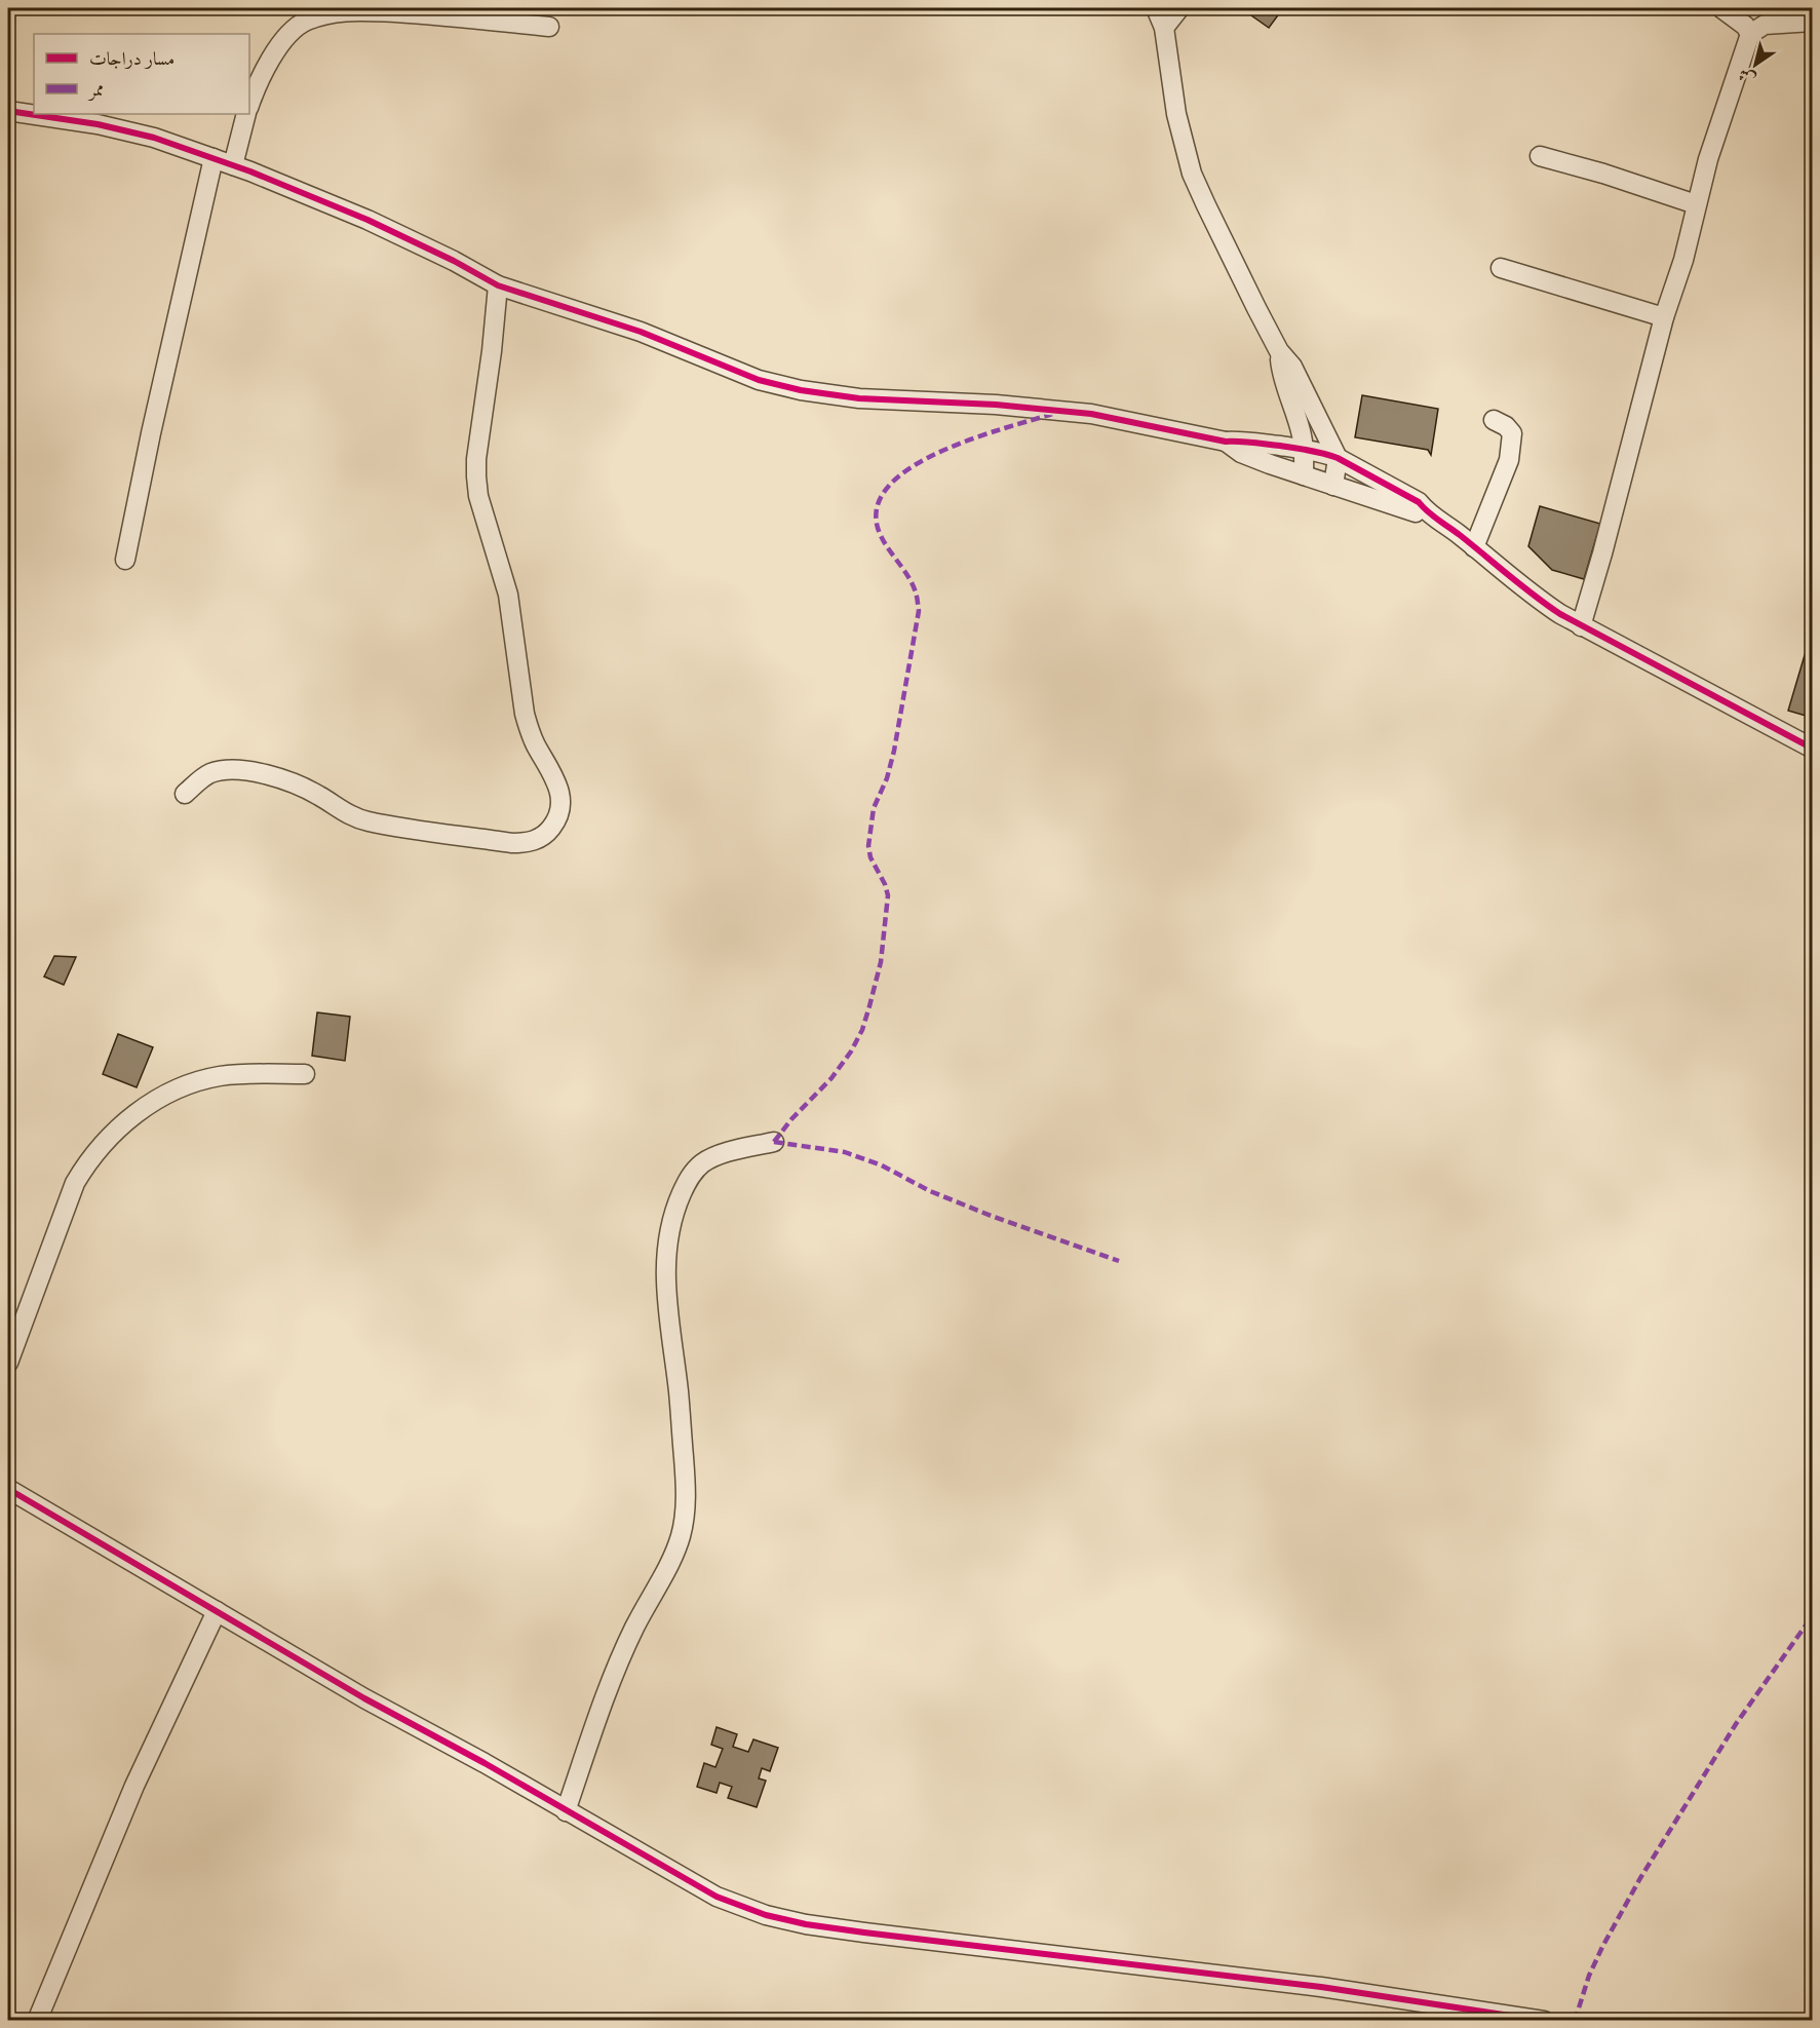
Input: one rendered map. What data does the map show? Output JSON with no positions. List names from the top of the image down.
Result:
{
  "legend": ["مسار دراجات", "ممر"],
  "north": "bottom left"
}
